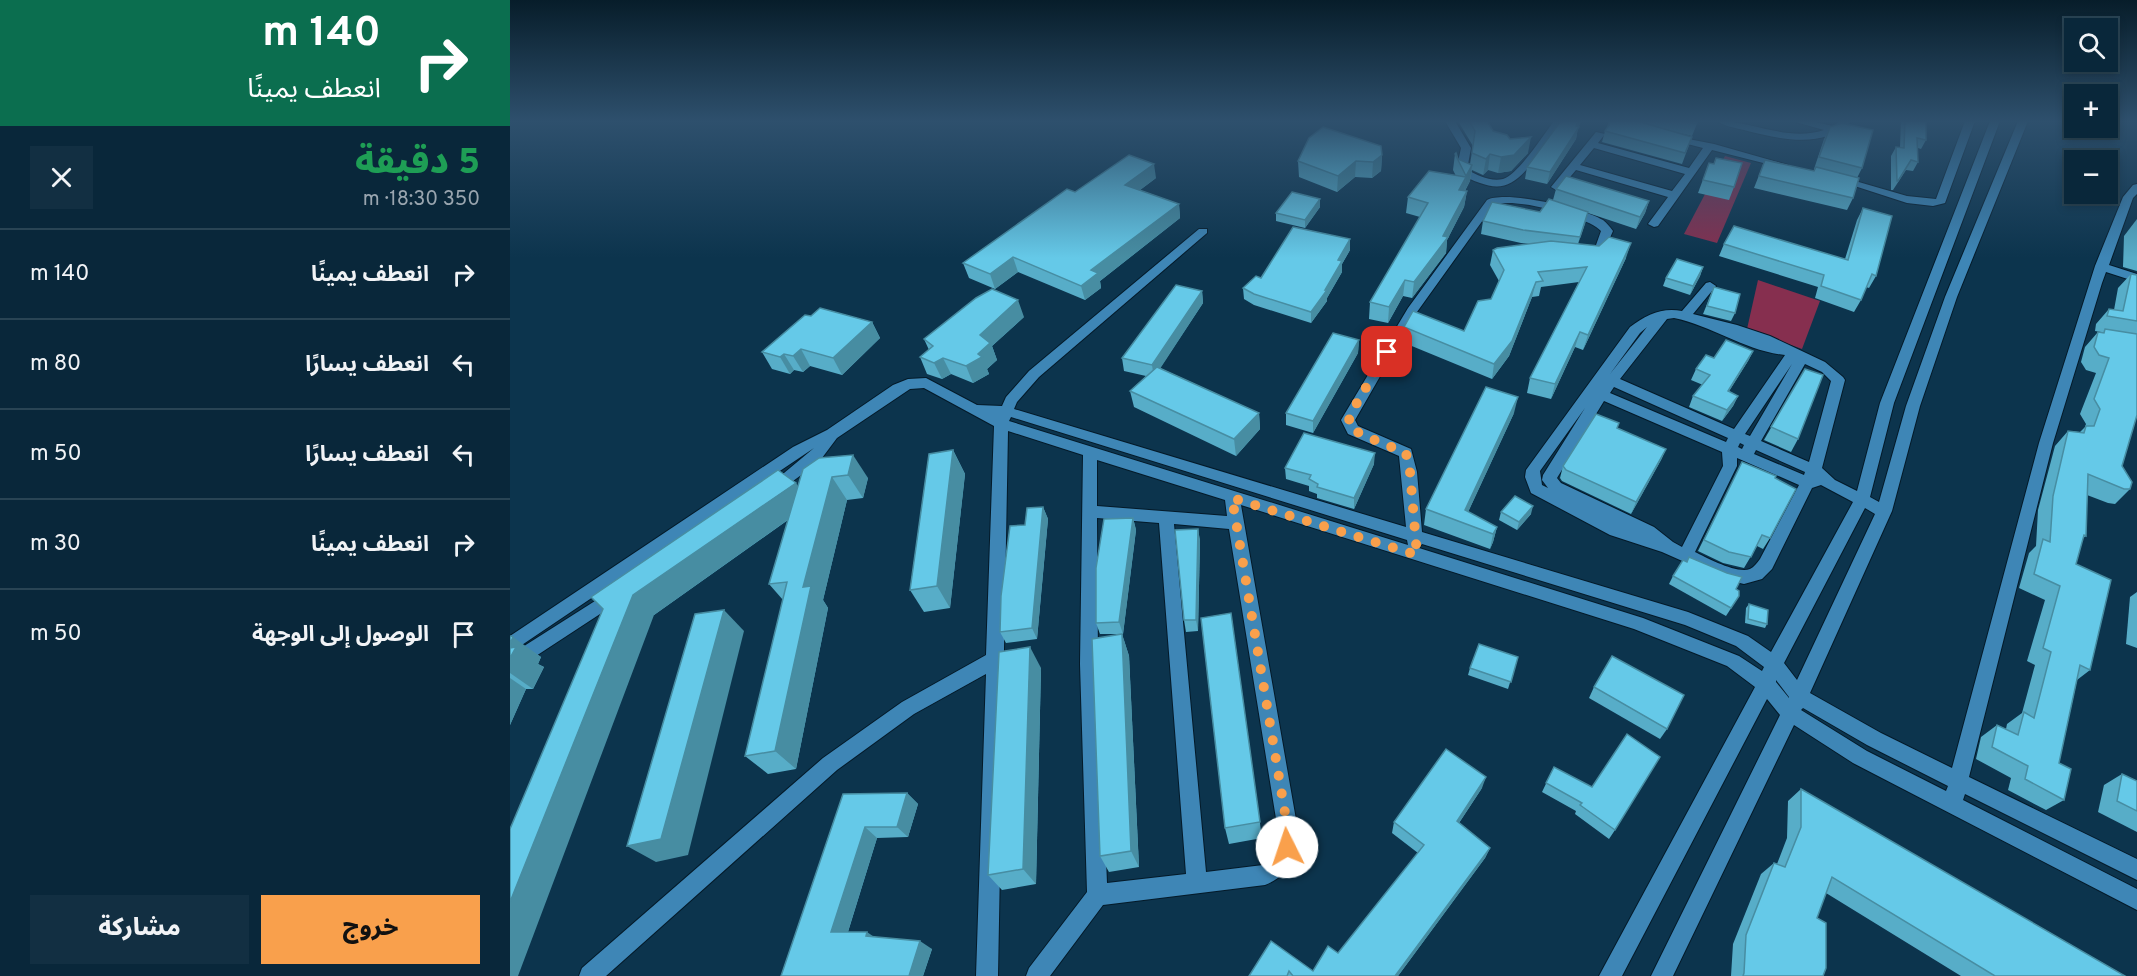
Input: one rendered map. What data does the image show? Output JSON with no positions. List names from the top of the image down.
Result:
{
  "page": {
    "turn": ["140 m", "انعطف يمينًا"],
    "map_buttons": ["+", "−"],
    "heading": ["5 دقيقة", "350 m · 18:30"],
    "list": [
      {
        "name": "انعطف يمينًا",
        "value": "140 m"
      },
      {
        "name": "انعطف يسارًا",
        "value": "80 m"
      },
      {
        "name": "انعطف يسارًا",
        "value": "50 m"
      },
      {
        "name": "انعطف يمينًا",
        "value": "30 m"
      },
      {
        "name": "الوصول إلى الوجهة",
        "value": "50 m"
      }
    ],
    "buttons": ["خروج", "مشاركة"]
  }
}
